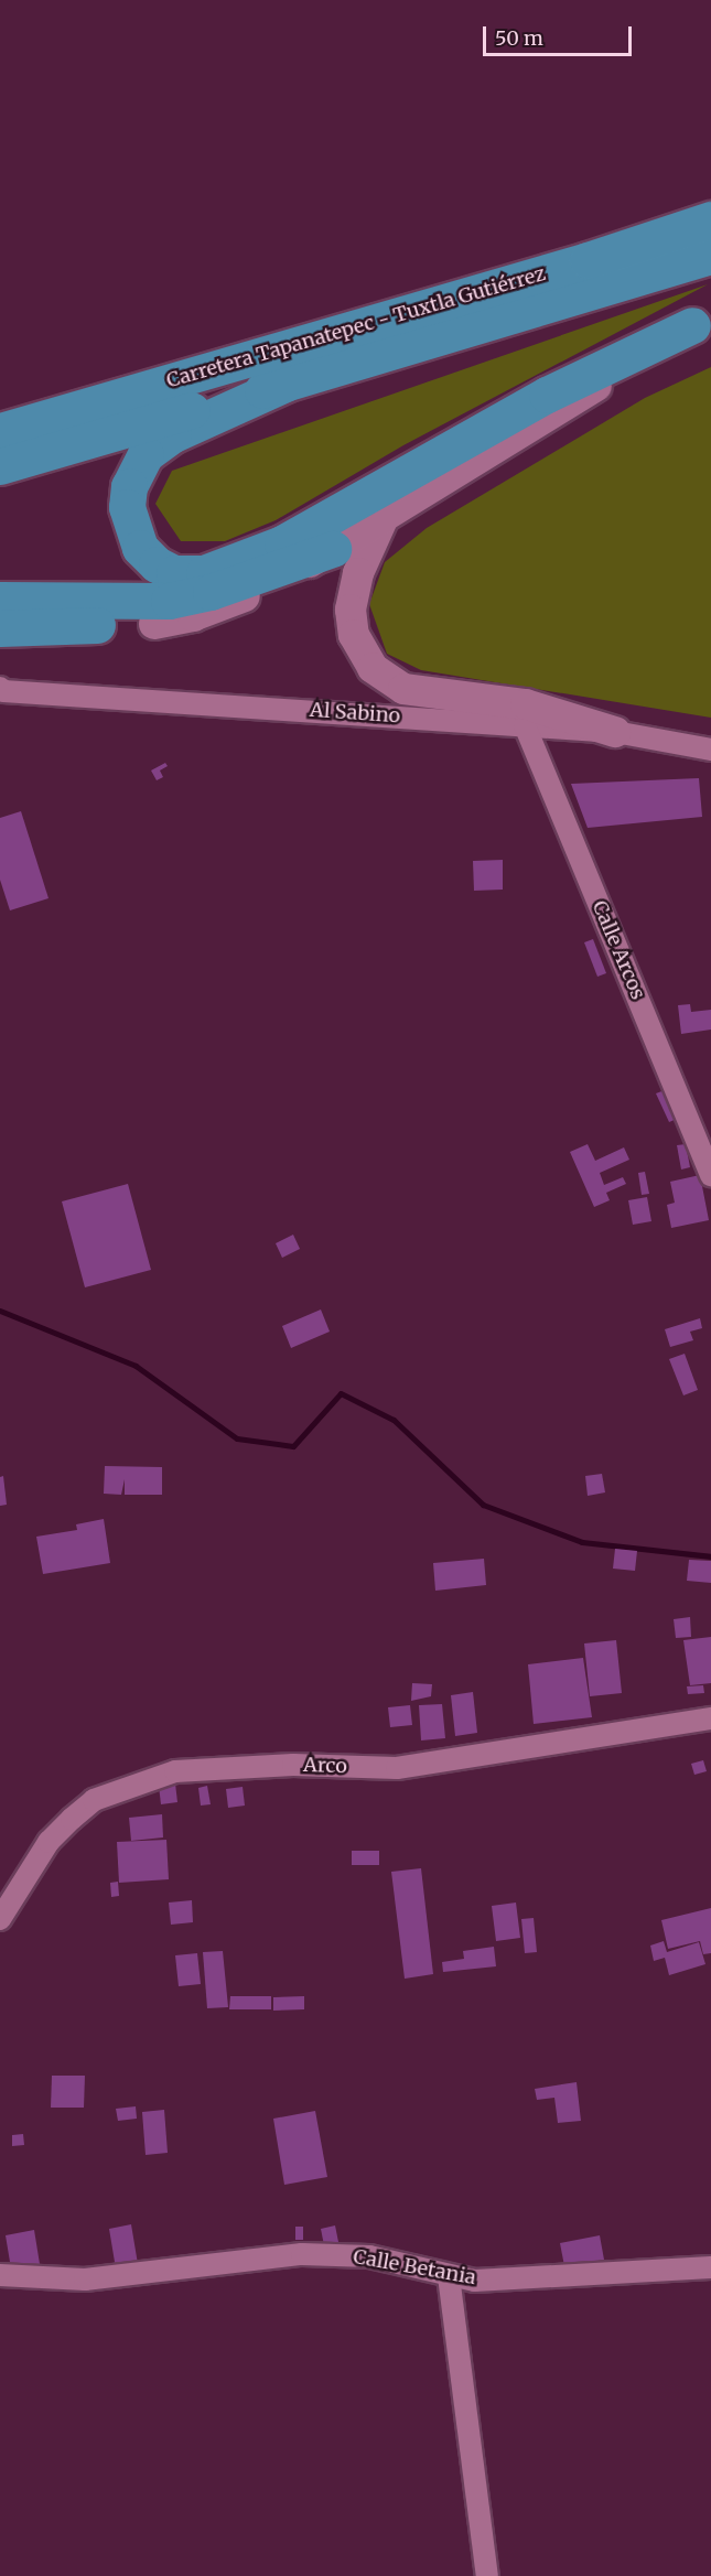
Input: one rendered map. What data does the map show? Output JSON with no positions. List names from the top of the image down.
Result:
{
  "streets": {
    "highway": ["Carretera Tapanatepec - Tuxtla Gutiérrez"],
    "street": [
      "Al Sabino",
      "Calle Arcos",
      "Arco",
      "Calle Betania"
    ]
  },
  "crossings": [
    ["Al Sabino", "Calle Arcos"]
  ],
  "scale_bar": "50 m"
}
